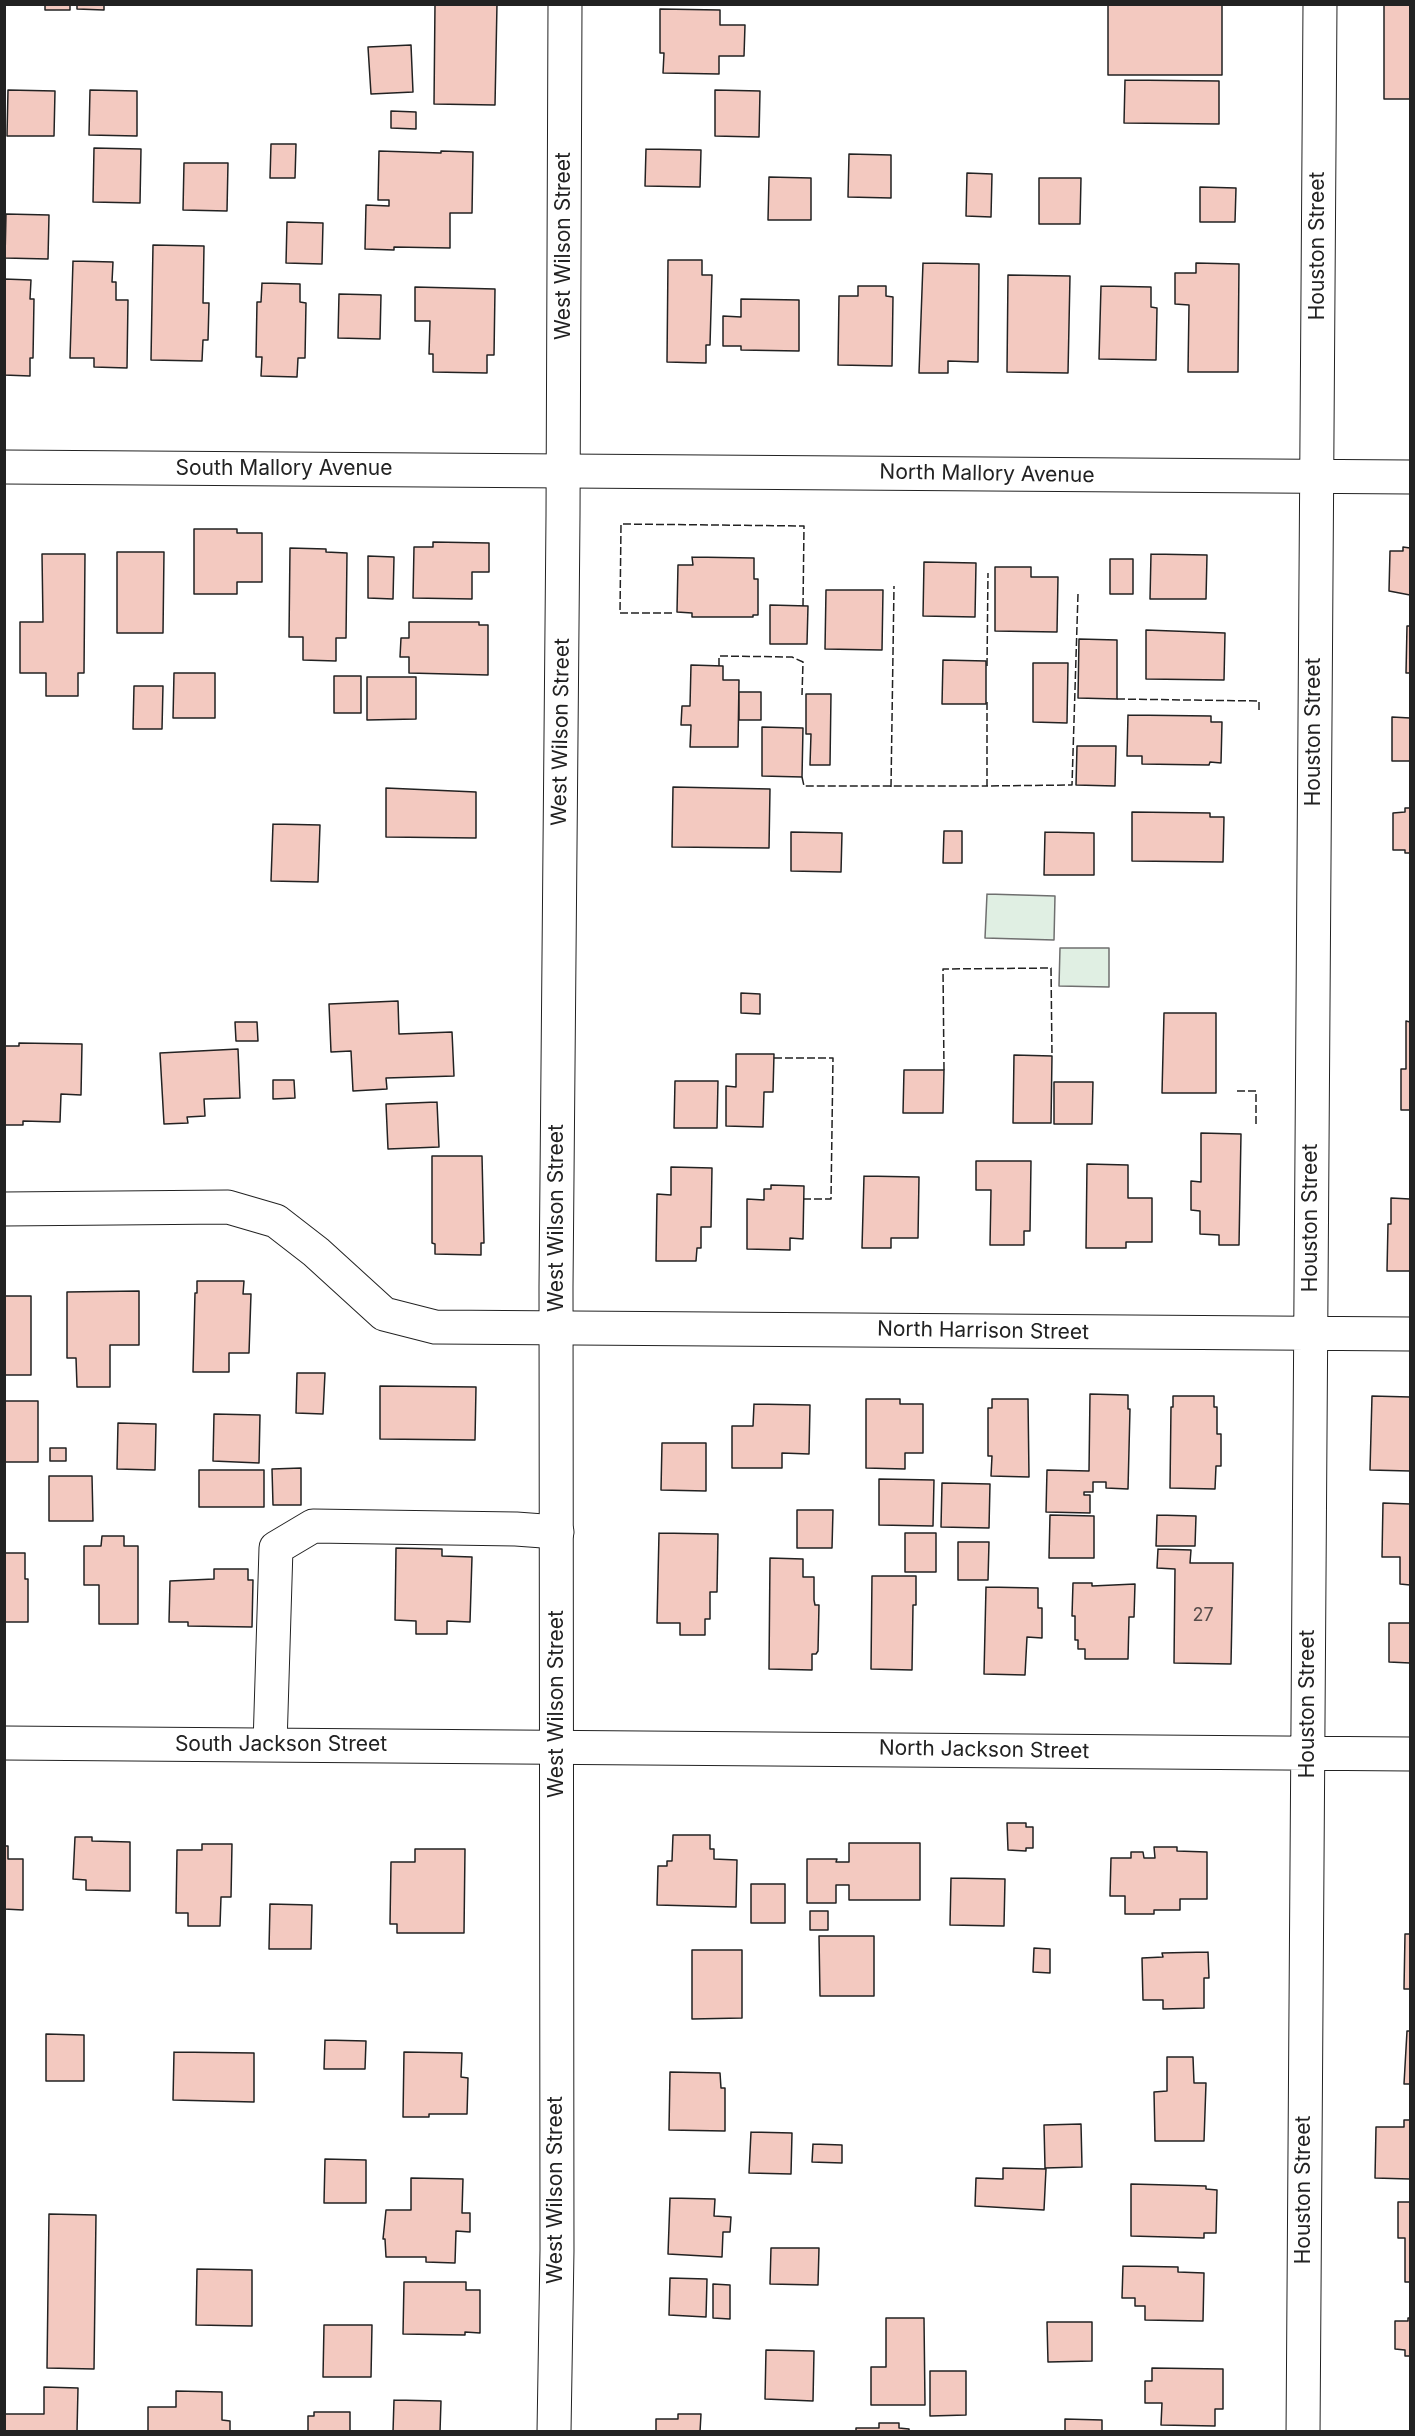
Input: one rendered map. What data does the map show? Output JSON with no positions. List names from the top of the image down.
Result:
{
  "streets": {
    "street": [
      "West Wilson Street",
      "Houston Street",
      "South Mallory Avenue",
      "North Mallory Avenue",
      "North Harrison Street",
      "South Jackson Street",
      "North Jackson Street"
    ]
  },
  "crossings": [
    ["West Wilson Street", "South Mallory Avenue"],
    ["West Wilson Street", "North Mallory Avenue"],
    ["West Wilson Street", "North Harrison Street"],
    ["West Wilson Street", "South Jackson Street"],
    ["West Wilson Street", "North Jackson Street"],
    ["Houston Street", "North Mallory Avenue"],
    ["Houston Street", "North Harrison Street"],
    ["Houston Street", "North Jackson Street"],
    ["South Mallory Avenue", "North Mallory Avenue"],
    ["South Jackson Street", "North Jackson Street"]
  ],
  "house_numbers": ["27"]
}
